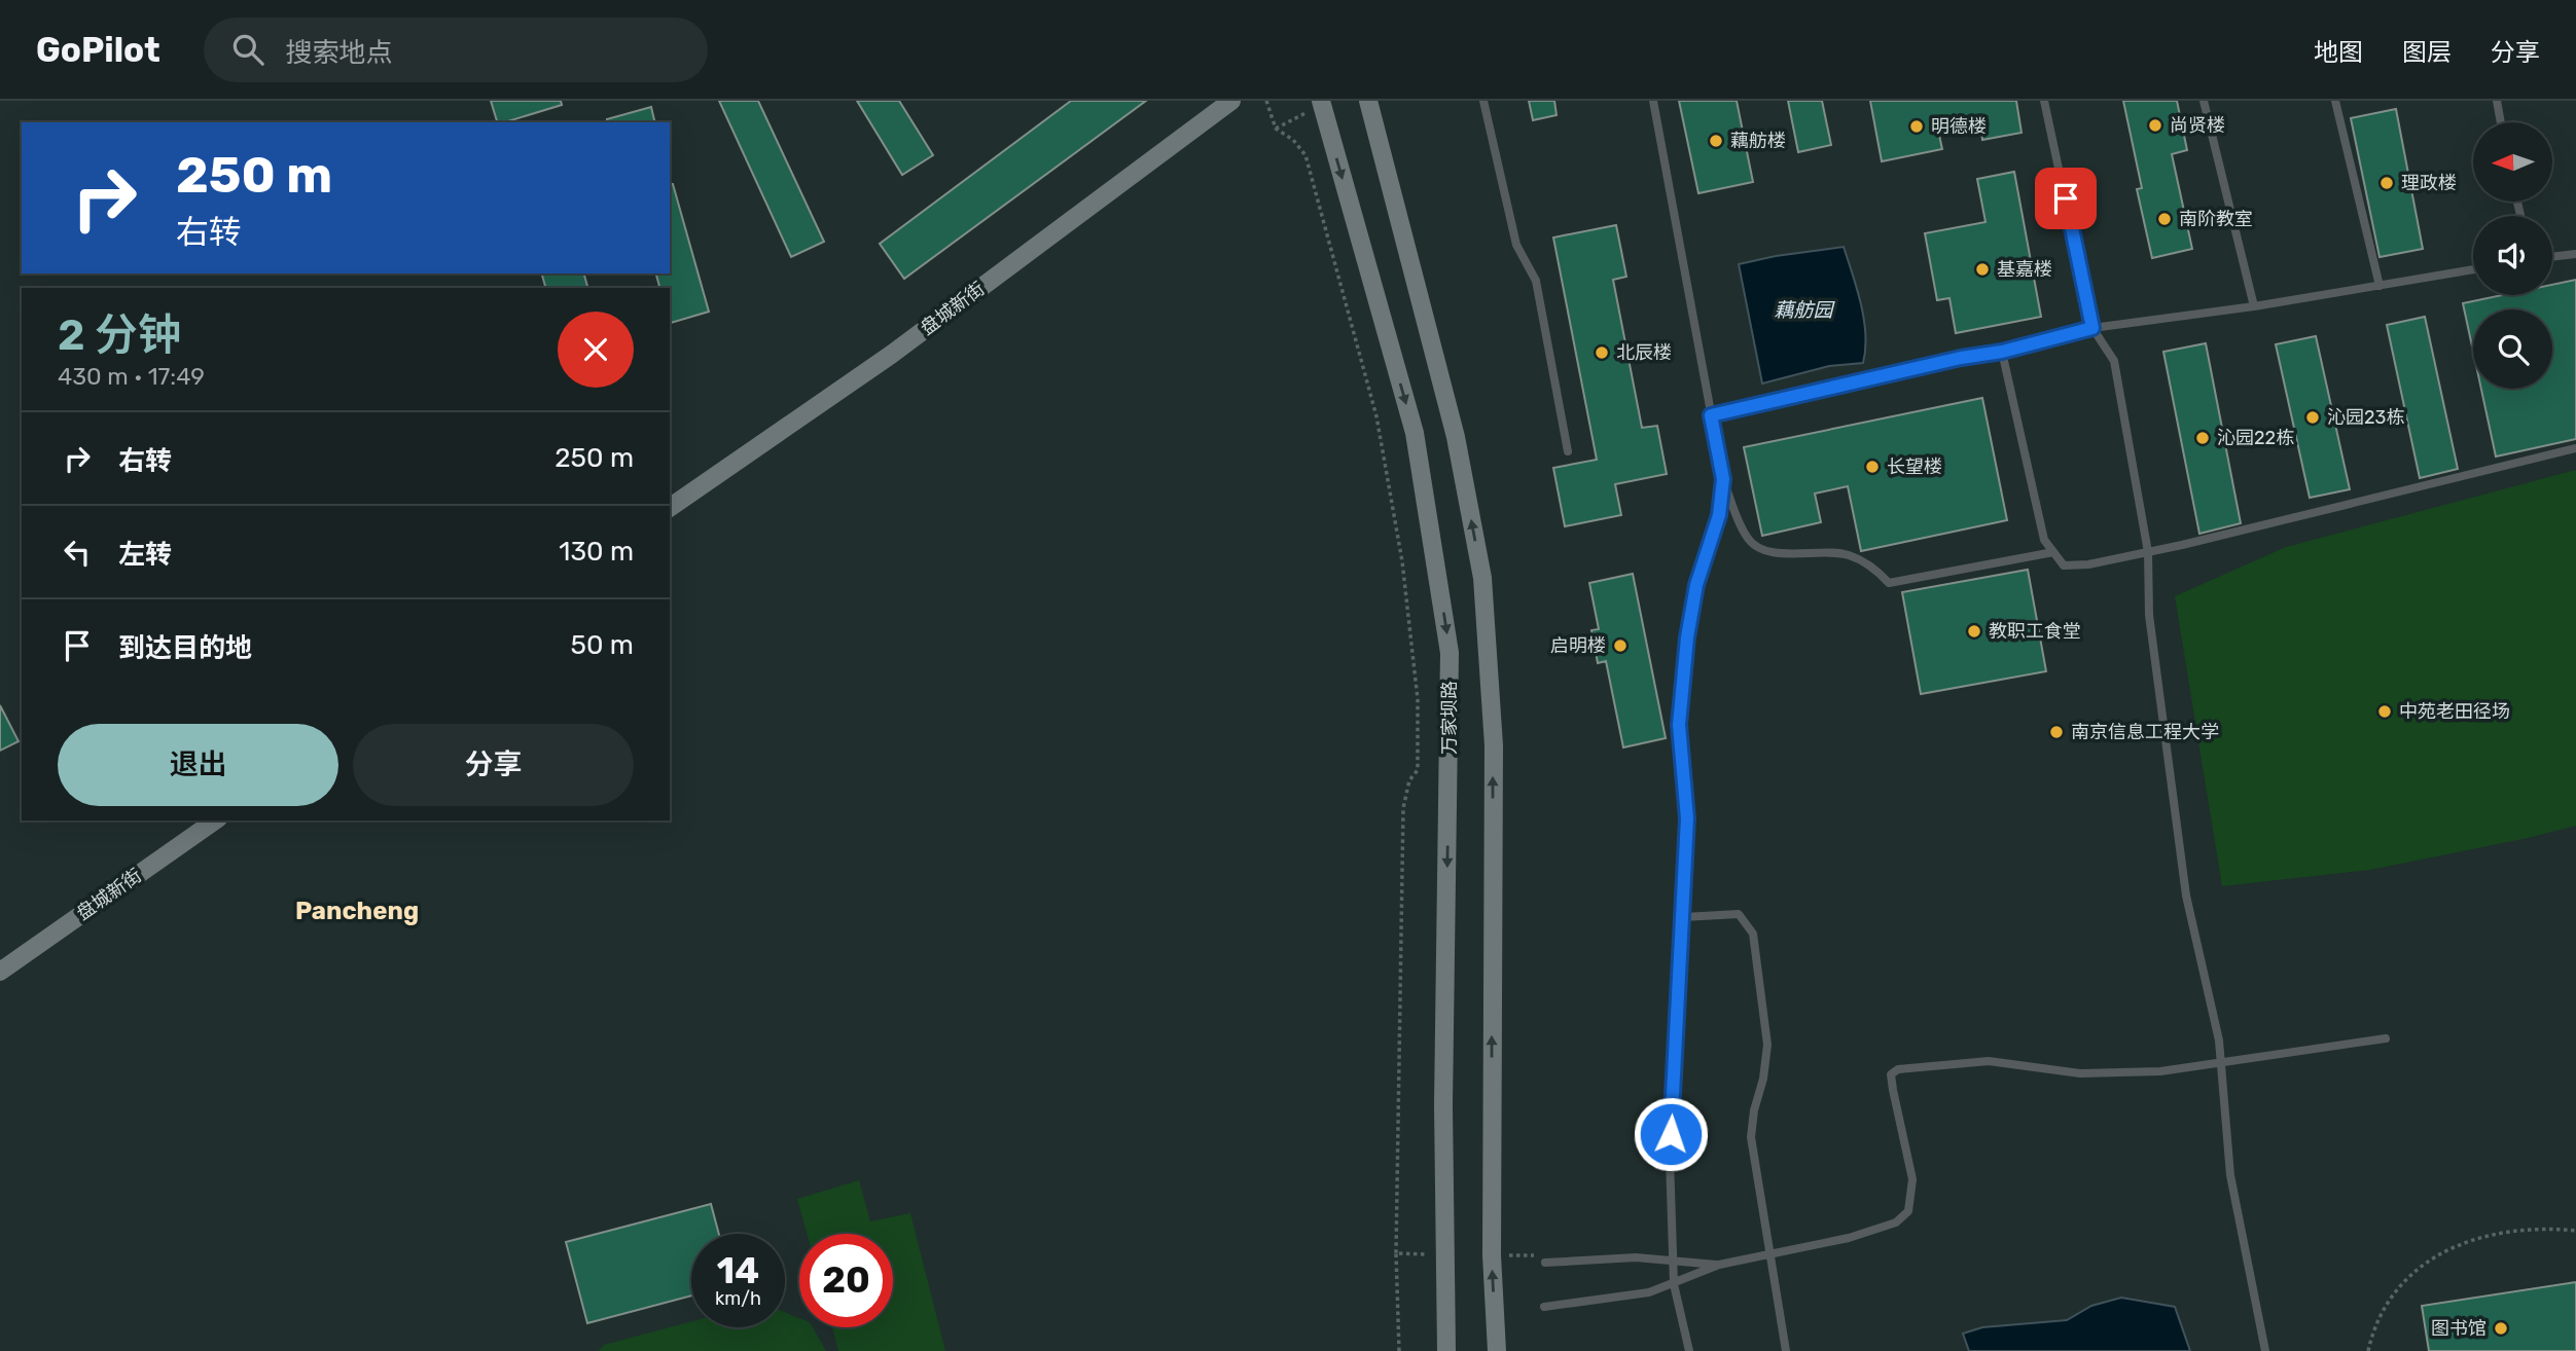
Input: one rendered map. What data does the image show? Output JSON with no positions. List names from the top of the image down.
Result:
{
  "streets": {
    "main road": ["盘城新街", "万家坝路"]
  },
  "districts": ["Pancheng"],
  "water": ["藕舫园"],
  "places": [
    "尚贤楼",
    "明德楼",
    "藕舫楼",
    "理政楼",
    "南阶教室",
    "基嘉楼",
    "北辰楼",
    "沁园23栋",
    "沁园22栋",
    "长望楼",
    "教职工食堂",
    "启明楼",
    "中苑老田径场",
    "南京信息工程大学",
    "图书馆"
  ],
  "north": "left",
  "page": {
    "header": "GoPilot",
    "search": "搜索地点",
    "nav": ["地图", "图层", "分享"],
    "turn": ["250 m", "右转"],
    "heading": ["2 分钟", "430 m · 17:49"],
    "list": [
      {
        "name": "右转",
        "value": "250 m"
      },
      {
        "name": "左转",
        "value": "130 m"
      },
      {
        "name": "到达目的地",
        "value": "50 m"
      }
    ],
    "buttons": ["退出", "分享"],
    "speed": "14 km/h",
    "limit": "20"
  }
}
